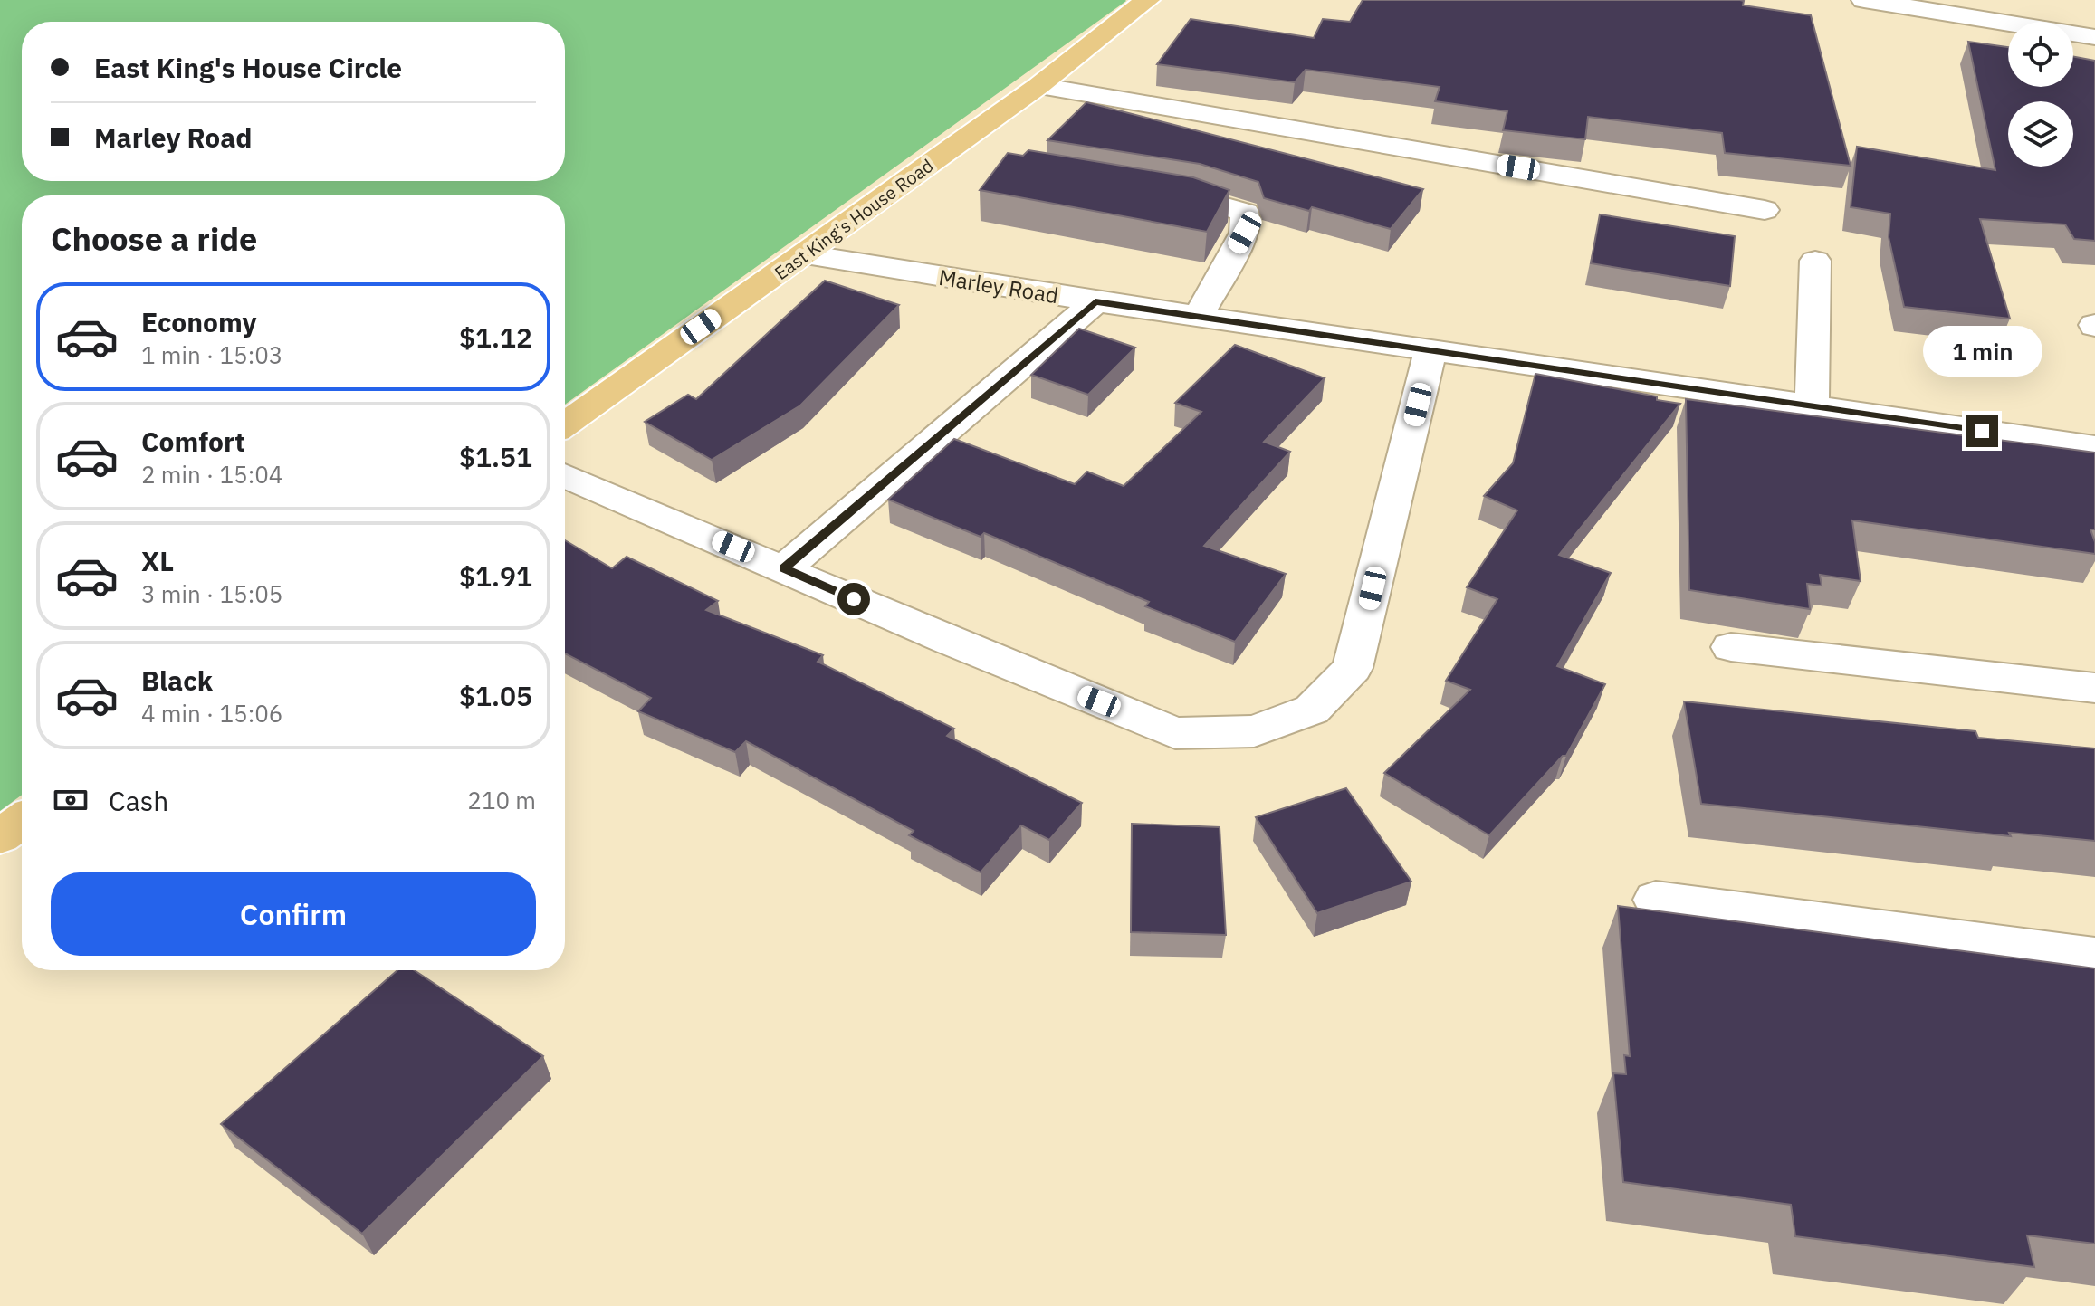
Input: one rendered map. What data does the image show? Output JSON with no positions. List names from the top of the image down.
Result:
{
  "streets": {
    "main road": ["East King's House Road"],
    "street": ["Marley Road"]
  },
  "crossings": [
    ["East King's House Road", "Marley Road"]
  ],
  "page": {
    "banner": ["East King's House Circle", "Marley Road"],
    "heading": "Choose a ride",
    "list": [
      {
        "name": "Economy",
        "note": "1 min · 15:03",
        "value": "$1.12"
      },
      {
        "name": "Comfort",
        "note": "2 min · 15:04",
        "value": "$1.51"
      },
      {
        "name": "XL",
        "note": "3 min · 15:05",
        "value": "$1.91"
      },
      {
        "name": "Black",
        "note": "4 min · 15:06",
        "value": "$1.05"
      }
    ],
    "bubble": "1 min",
    "pay": ["Cash", "210 m"],
    "buttons": "Confirm"
  }
}
